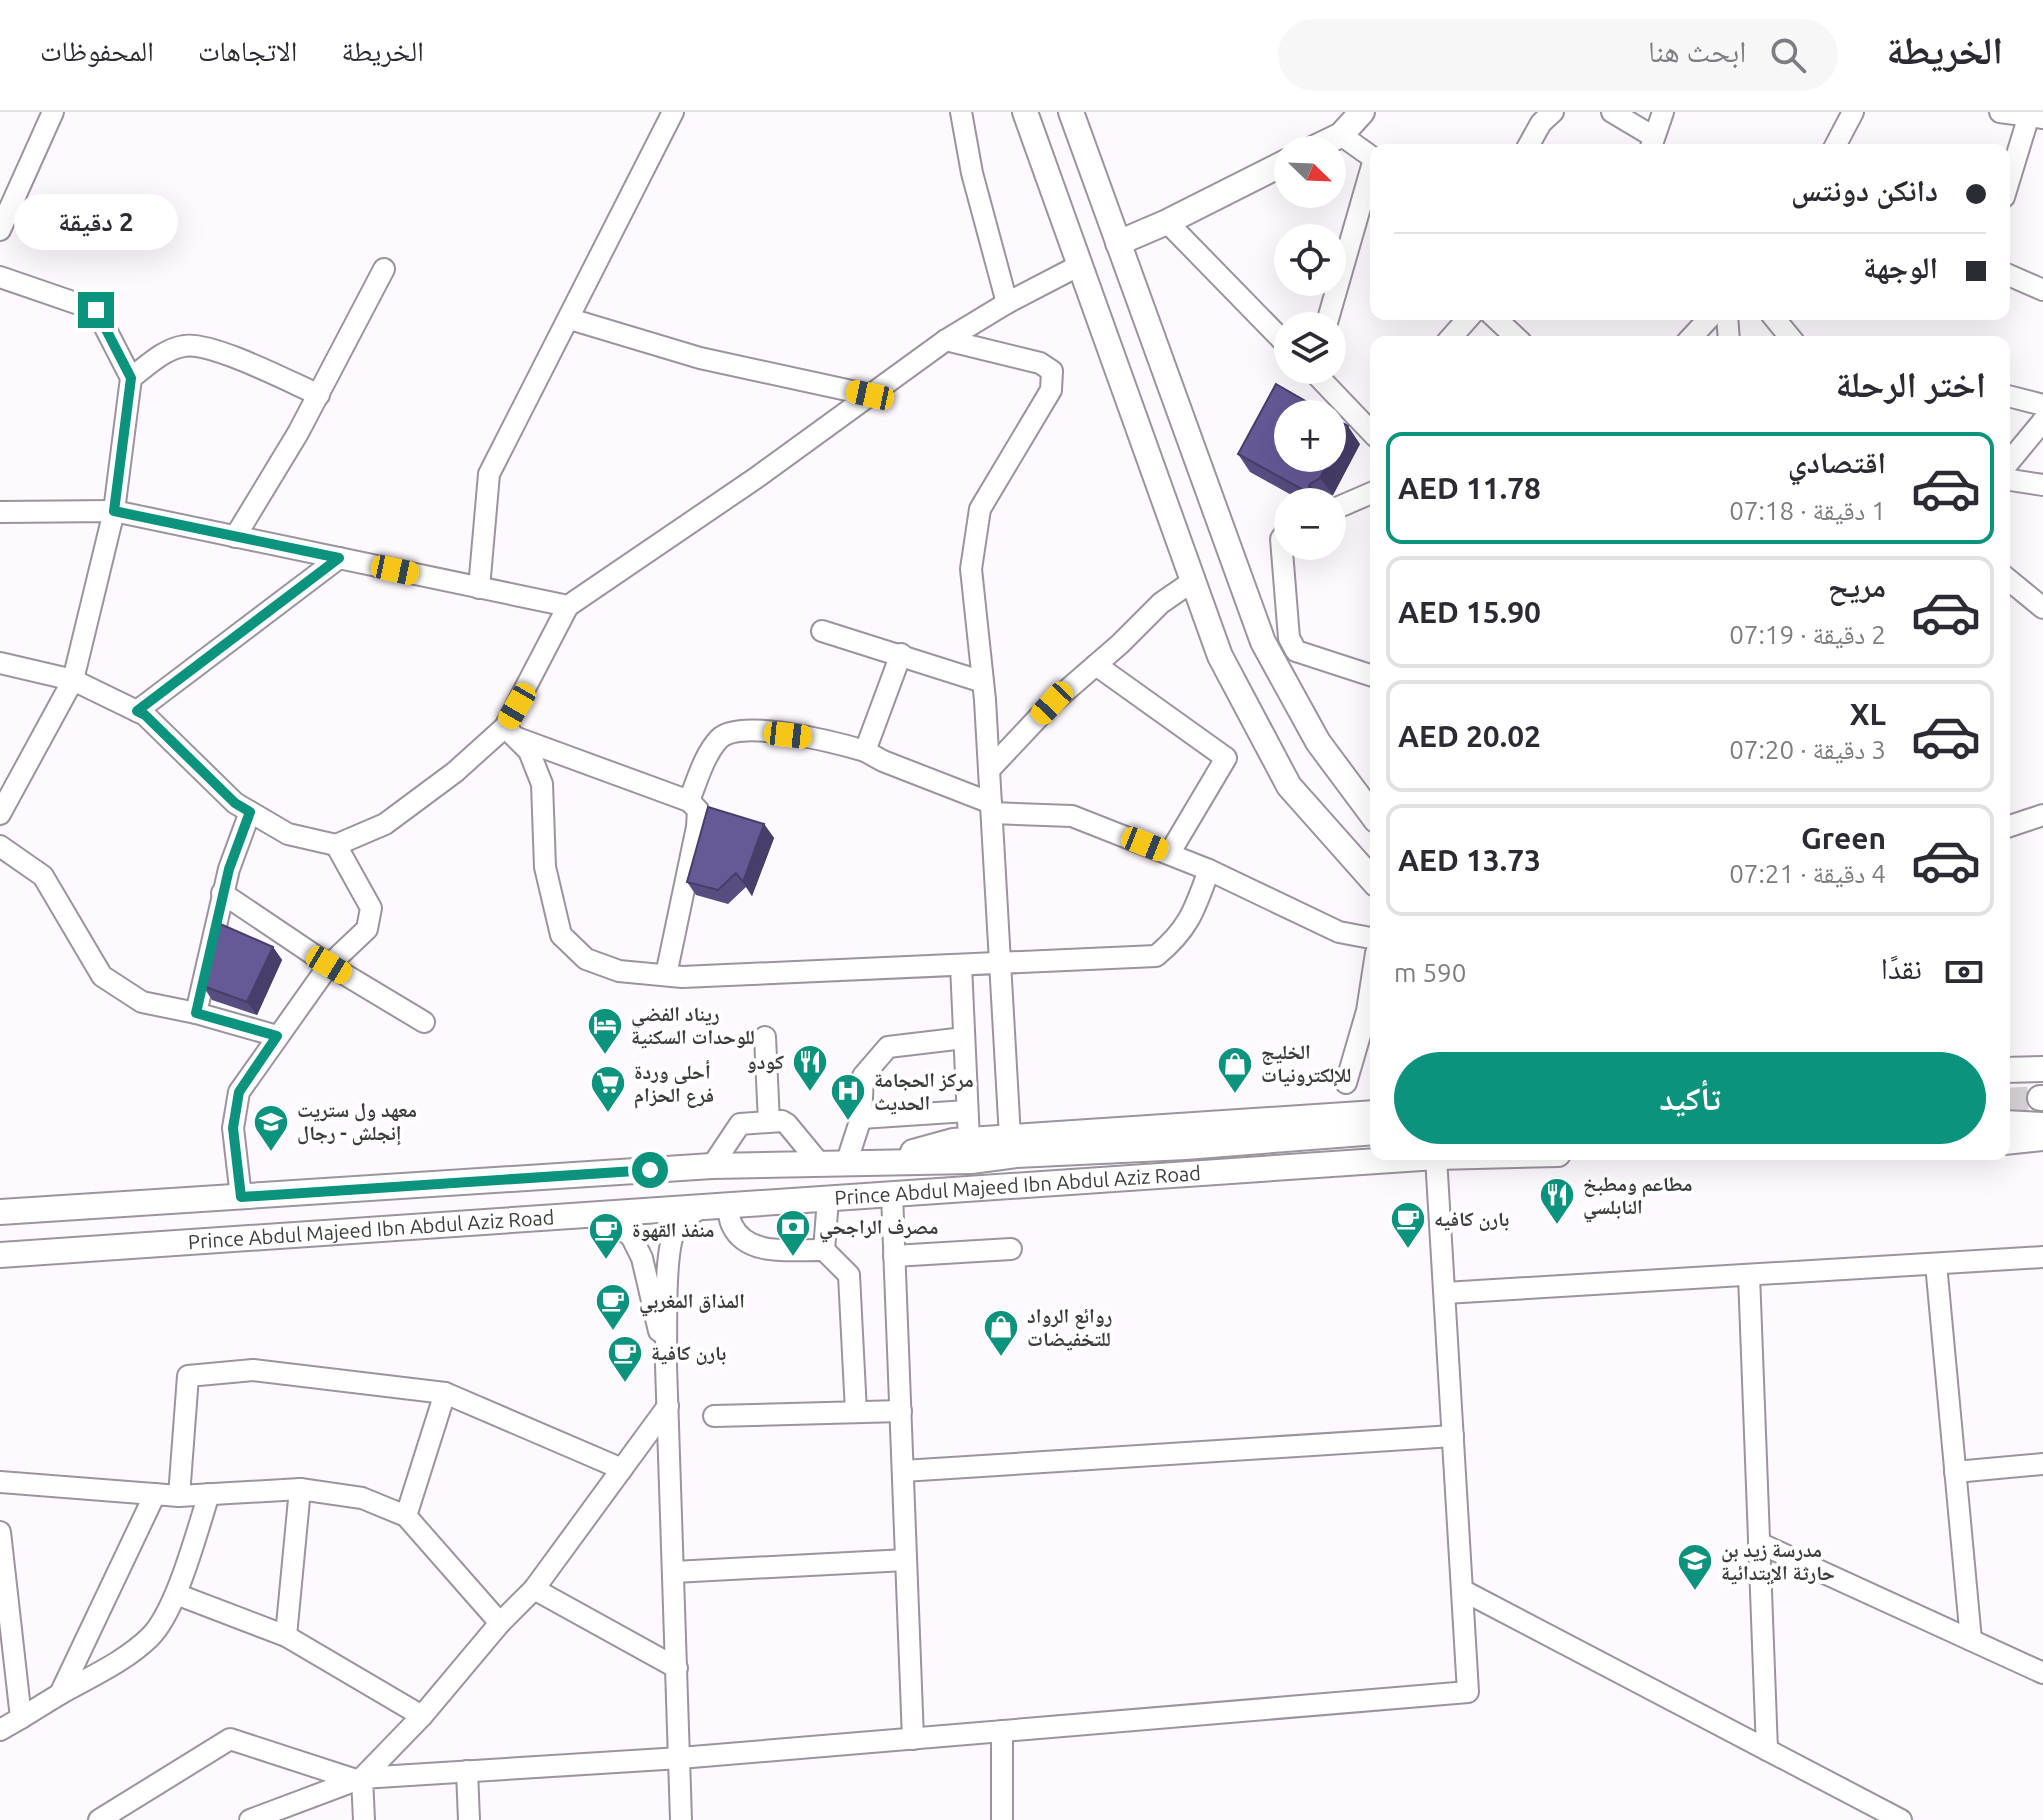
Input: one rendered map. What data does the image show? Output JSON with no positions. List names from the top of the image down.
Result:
{
  "streets": {
    "main road": ["Prince Abdul Majeed Ibn Abdul Aziz Road"]
  },
  "places": {
    "hotel": ["ريناد الفضي للوحدات السكنية"],
    "restaurant": ["كودو", "مطاعم ومطبخ النابلسي"],
    "shop": ["الخليج للإلكترونيات", "روائع الرواد للتخفيضات"],
    "supermarket": ["أحلى وردة فرع الحزام"],
    "hospital": ["مركز الحجامة الحديث"],
    "school or university": ["معهد ول ستريت إنجلش - رجال", "مدرسة زيد بن حارثة الإبتدائية"],
    "cafe": [
      "بارن كافيه",
      "منفذ القهوة",
      "المذاق المغربي",
      "بارن كافية"
    ],
    "bank": ["مصرف الراجحي"]
  },
  "north": "bottom right",
  "page": {
    "header": "الخريطة",
    "search": "ابحث هنا",
    "nav": ["الخريطة", "الاتجاهات", "المحفوظات"],
    "map_buttons": ["+", "−"],
    "banner": ["دانكن دونتس", "الوجهة"],
    "bubble": "2 دقيقة",
    "heading": "اختر الرحلة",
    "list": [
      {
        "name": "اقتصادي",
        "note": "1 دقيقة · 07:18",
        "value": "AED 11.78"
      },
      {
        "name": "مريح",
        "note": "2 دقيقة · 07:19",
        "value": "AED 15.90"
      },
      {
        "name": "XL",
        "note": "3 دقيقة · 07:20",
        "value": "AED 20.02"
      },
      {
        "name": "Green",
        "note": "4 دقيقة · 07:21",
        "value": "AED 13.73"
      }
    ],
    "pay": ["نقدًا", "590 m"],
    "buttons": "تأكيد"
  }
}
